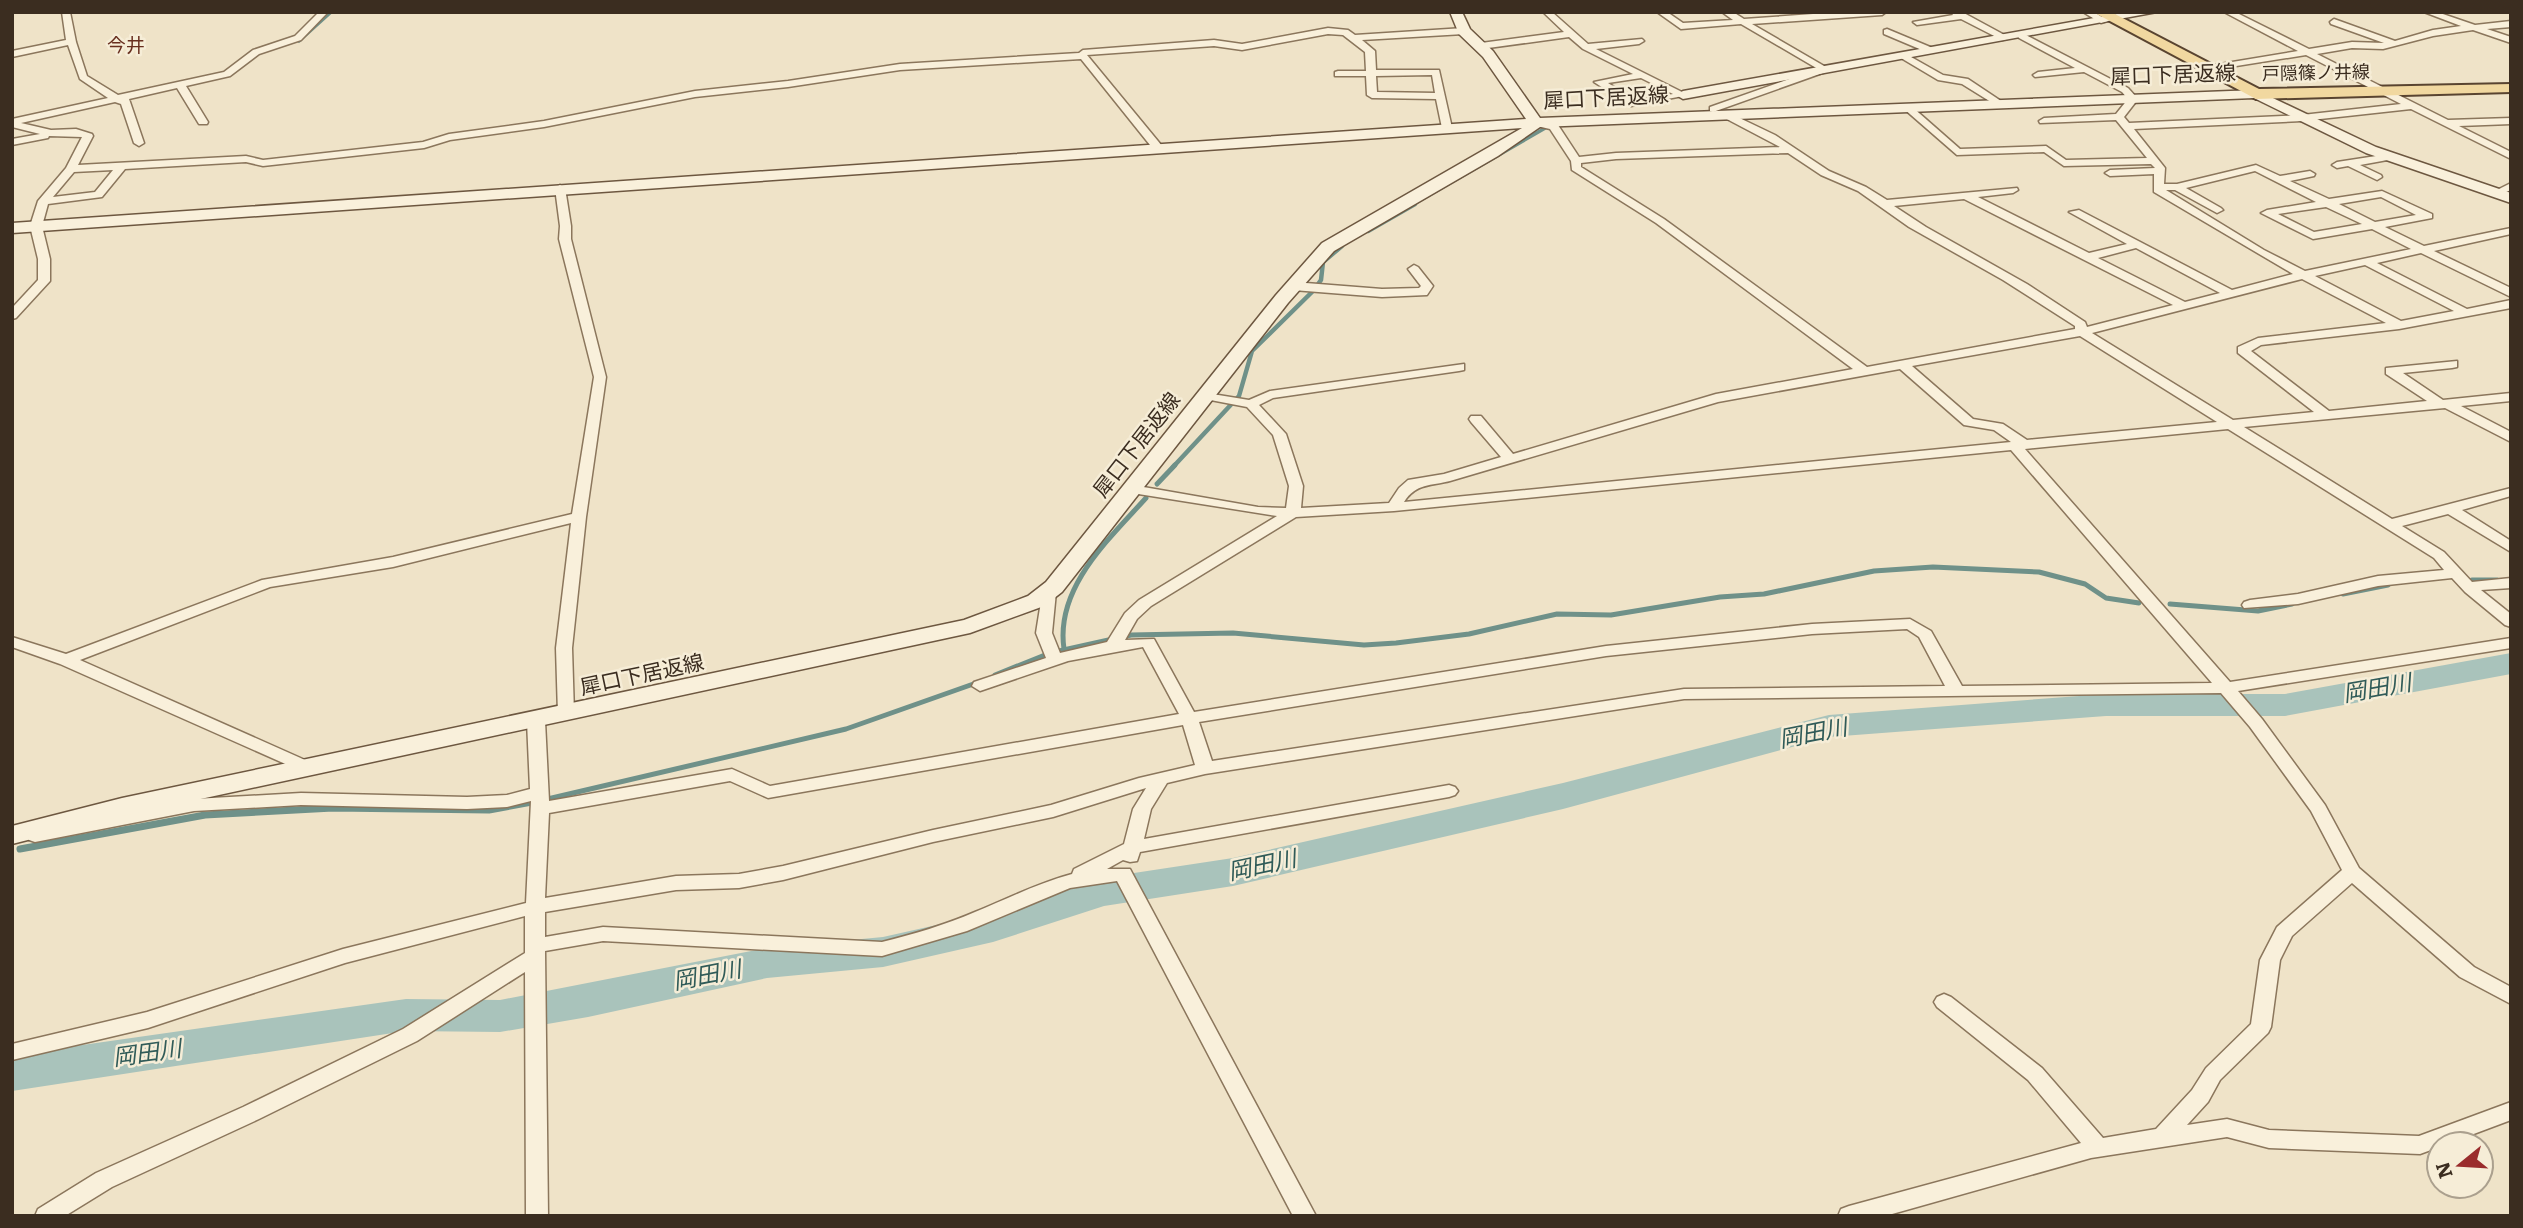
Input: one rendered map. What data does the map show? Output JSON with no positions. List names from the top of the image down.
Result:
{
  "streets": {
    "main road": ["戸隠篠ノ井線", "犀口下居返線"]
  },
  "crossings": [
    ["戸隠篠ノ井線", "犀口下居返線"]
  ],
  "districts": ["今井"],
  "water": ["岡田川"],
  "north": "left"
}
